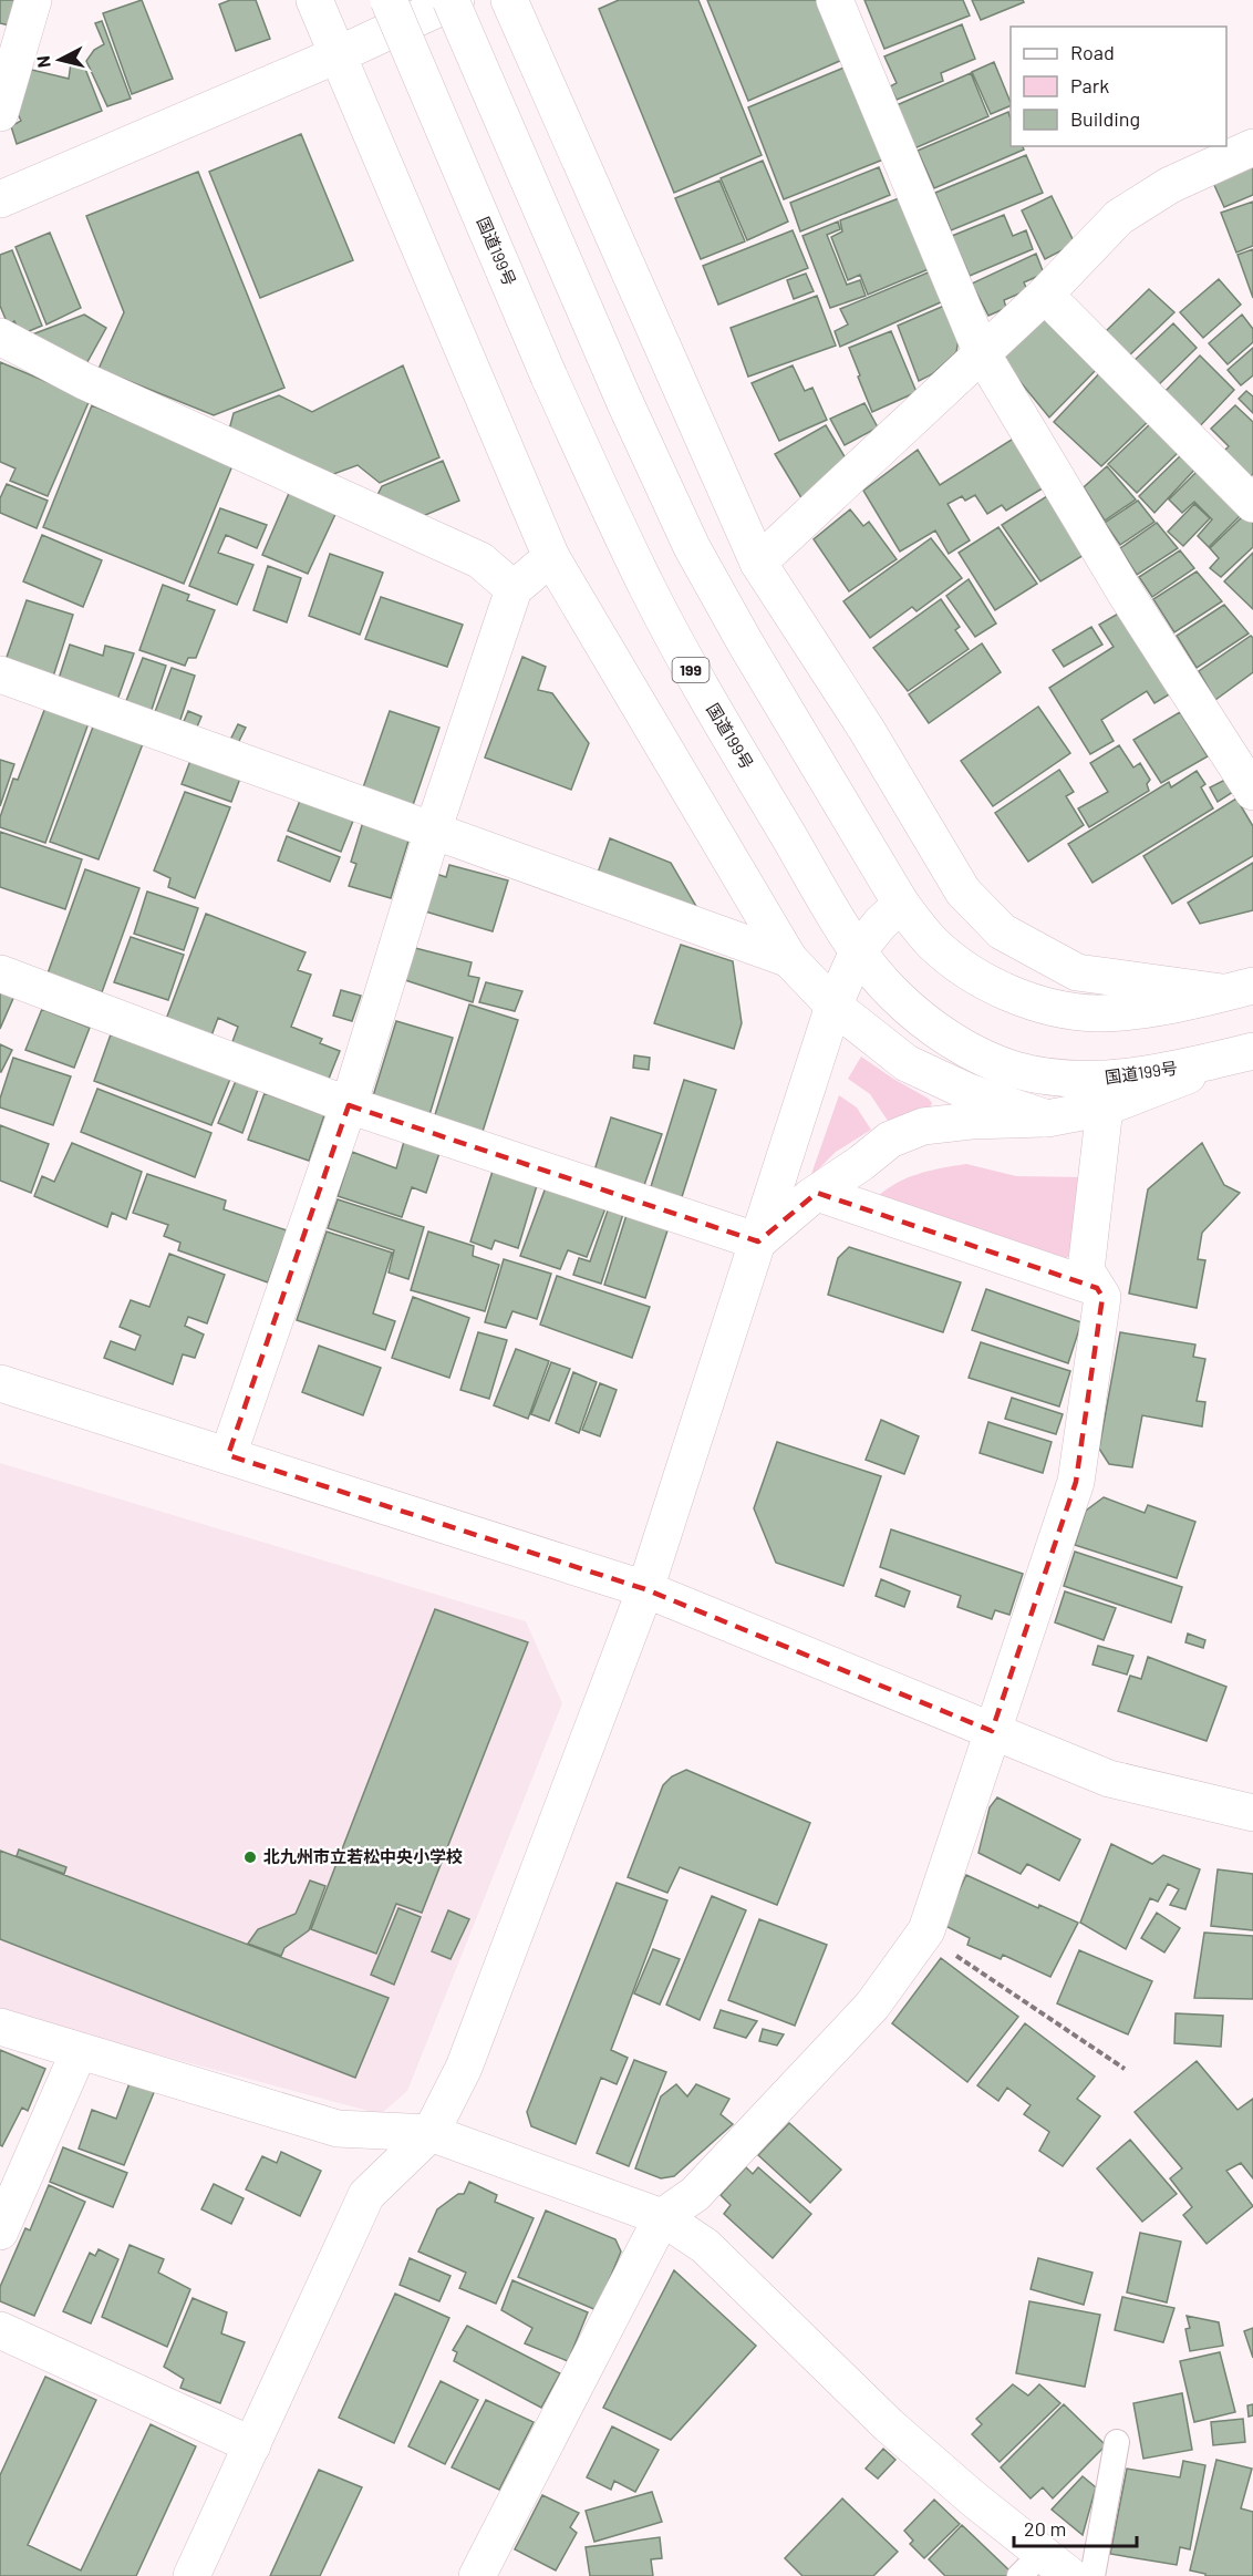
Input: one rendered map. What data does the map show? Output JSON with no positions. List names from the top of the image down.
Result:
{
  "streets": {
    "main road": ["国道199号", "199"]
  },
  "places": ["北九州市立若松中央小学校"],
  "legend": ["Road", "Park", "Building"],
  "scale_bar": "20 m",
  "north": "left"
}
